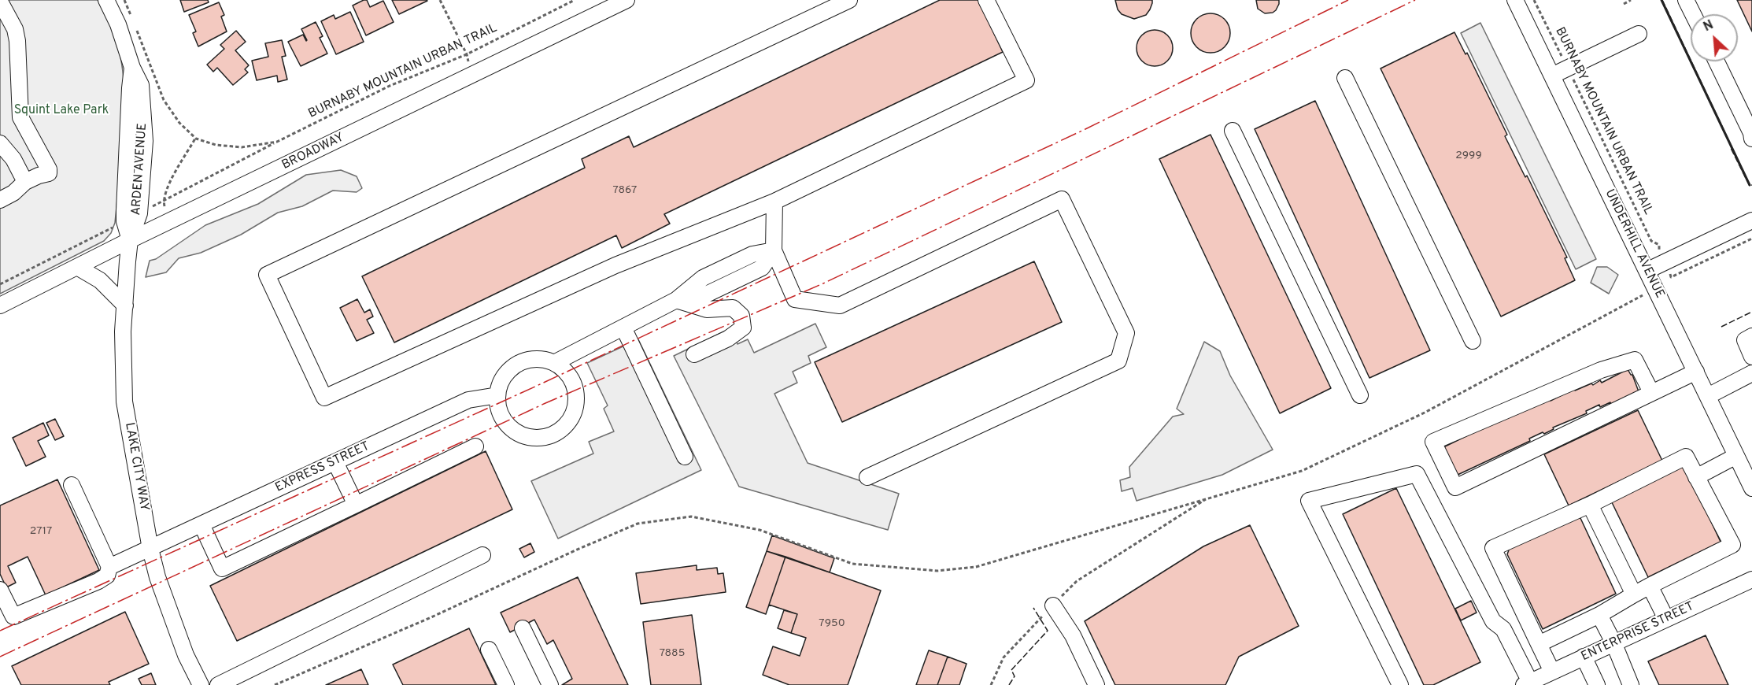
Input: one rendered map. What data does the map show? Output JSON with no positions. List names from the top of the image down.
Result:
{
  "streets": {
    "street": [
      "BROADWAY",
      "ARDEN AVENUE",
      "UNDERHILL AVENUE",
      "LAKE CITY WAY",
      "EXPRESS STREET",
      "ENTERPRISE STREET"
    ],
    "path": ["BURNABY MOUNTAIN URBAN TRAIL"]
  },
  "crossings": [
    ["BROADWAY", "ARDEN AVENUE"],
    ["BROADWAY", "LAKE CITY WAY"],
    ["ARDEN AVENUE", "LAKE CITY WAY"],
    ["LAKE CITY WAY", "EXPRESS STREET"]
  ],
  "parks": ["Squint Lake Park"],
  "house_numbers": [
    "2999",
    "7867",
    "2717",
    "7950",
    "7885"
  ],
  "north": "top left"
}
